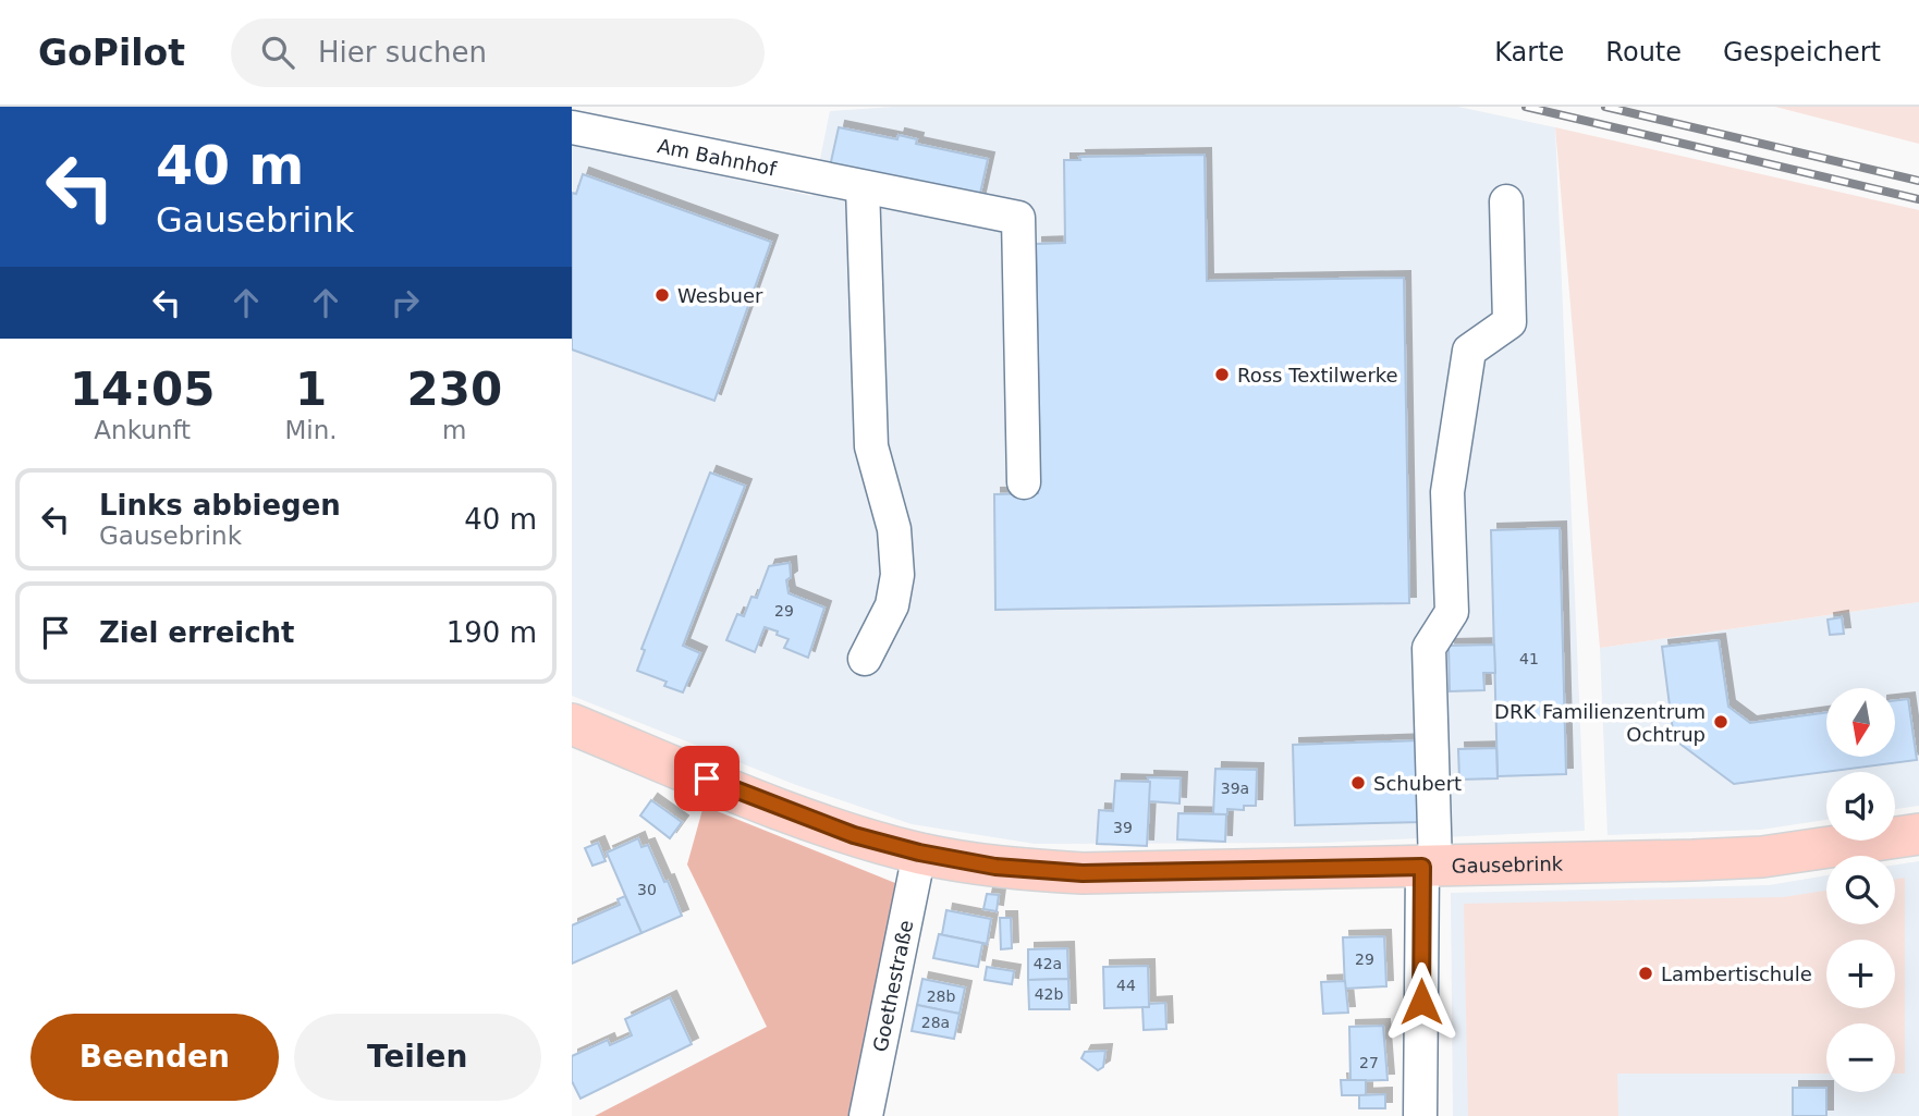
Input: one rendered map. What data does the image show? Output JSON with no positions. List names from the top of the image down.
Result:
{
  "streets": {
    "main road": ["Gausebrink"],
    "street": ["Am Bahnhof", "Goethestraße"]
  },
  "crossings": [
    ["Gausebrink", "Goethestraße"]
  ],
  "places": [
    "Wesbuer",
    "Ross Textilwerke",
    "DRK Familienzentrum Ochtrup",
    "Schubert",
    "Lambertischule"
  ],
  "house_numbers": [
    "29",
    "41",
    "39a",
    "39",
    "30",
    "29",
    "42a",
    "44",
    "42b",
    "28b",
    "28a",
    "27"
  ],
  "north": "bottom",
  "page": {
    "header": "GoPilot",
    "search": "Hier suchen",
    "nav": ["Karte", "Route", "Gespeichert"],
    "turn": ["40 m", "Gausebrink"],
    "eta": [
      "14:05",
      "Ankunft",
      "1",
      "Min.",
      "230",
      "m"
    ],
    "list": [
      {
        "name": "Links abbiegen",
        "note": "Gausebrink",
        "value": "40 m"
      },
      {
        "name": "Ziel erreicht",
        "value": "190 m"
      }
    ],
    "map_buttons": ["+", "−"],
    "buttons": ["Beenden", "Teilen"]
  }
}
